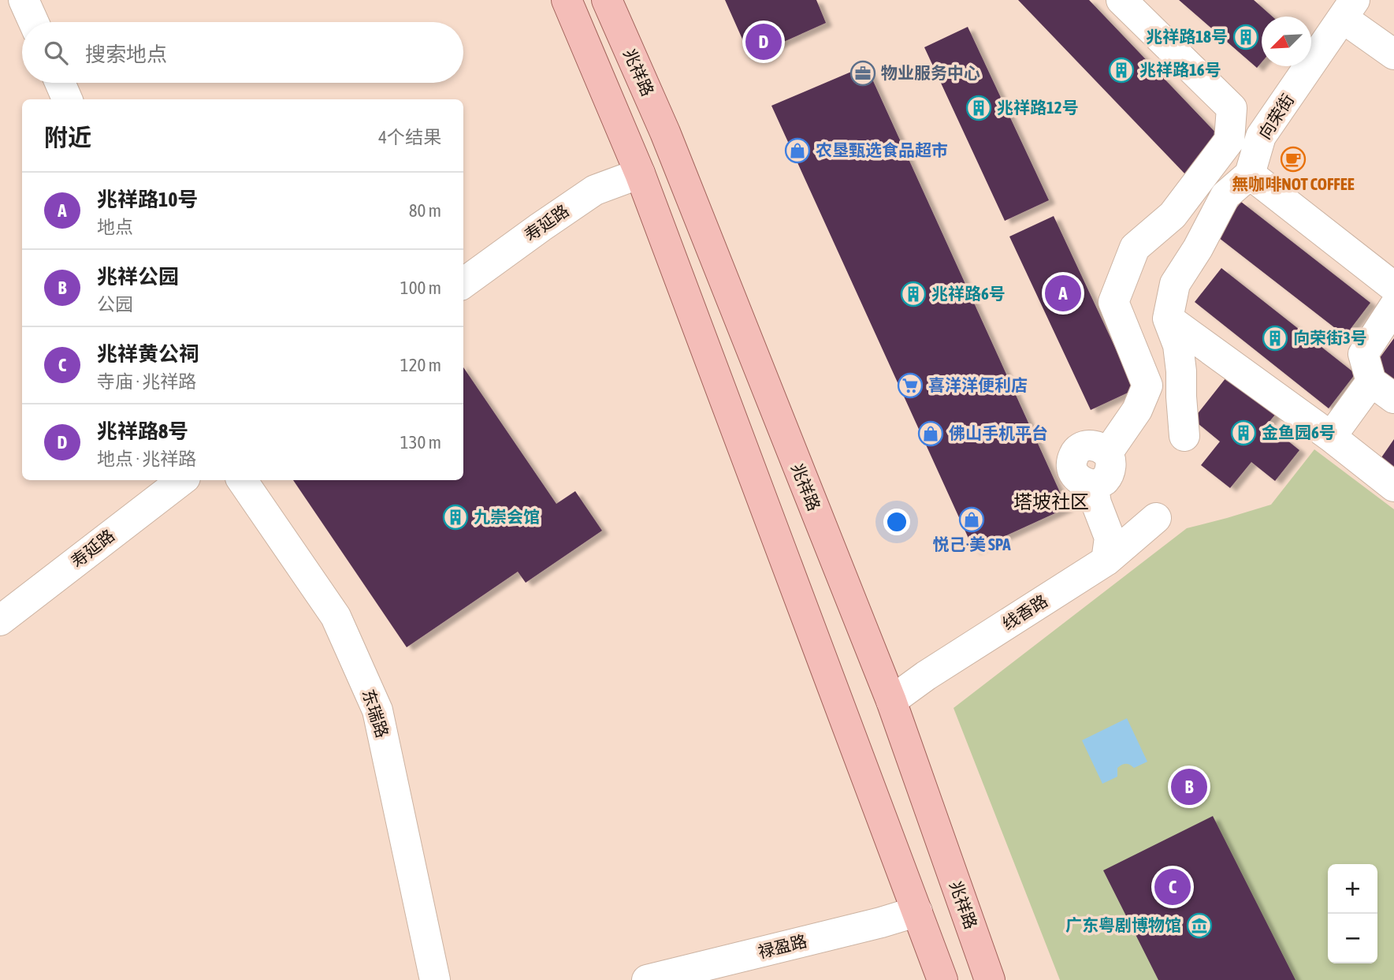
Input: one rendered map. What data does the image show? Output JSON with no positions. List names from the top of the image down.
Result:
{
  "streets": {
    "main road": ["兆祥路"],
    "street": [
      "向荣街",
      "寿延路",
      "线香路",
      "东瑞路",
      "禄盈路"
    ]
  },
  "crossings": [
    ["兆祥路", "线香路"]
  ],
  "districts": ["塔坡社区"],
  "places": {
    "building": [
      "兆祥路18号",
      "兆祥路16号",
      "兆祥路12号",
      "兆祥路6号",
      "向荣街3号",
      "金鱼园6号",
      "九崇会馆"
    ],
    "office": ["物业服务中心"],
    "shop": ["农垦甄选食品超市", "佛山手机平台", "悦己·美 SPA"],
    "cafe": ["無咖啡NOT COFFEE"],
    "supermarket": ["喜洋洋便利店"],
    "museum": ["广东粤剧博物馆"]
  },
  "north": "bottom left",
  "page": {
    "pins": [
      "D",
      "A",
      "B",
      "C"
    ],
    "search": "搜索地点",
    "heading": ["附近", "4个结果"],
    "list": [
      {
        "mark": "A",
        "name": "兆祥路10号",
        "note": "地点",
        "value": "80 m"
      },
      {
        "mark": "B",
        "name": "兆祥公园",
        "note": "公园",
        "value": "100 m"
      },
      {
        "mark": "C",
        "name": "兆祥黄公祠",
        "note": "寺庙 · 兆祥路",
        "value": "120 m"
      },
      {
        "mark": "D",
        "name": "兆祥路8号",
        "note": "地点 · 兆祥路",
        "value": "130 m"
      }
    ],
    "map_buttons": ["+", "−"]
  }
}
